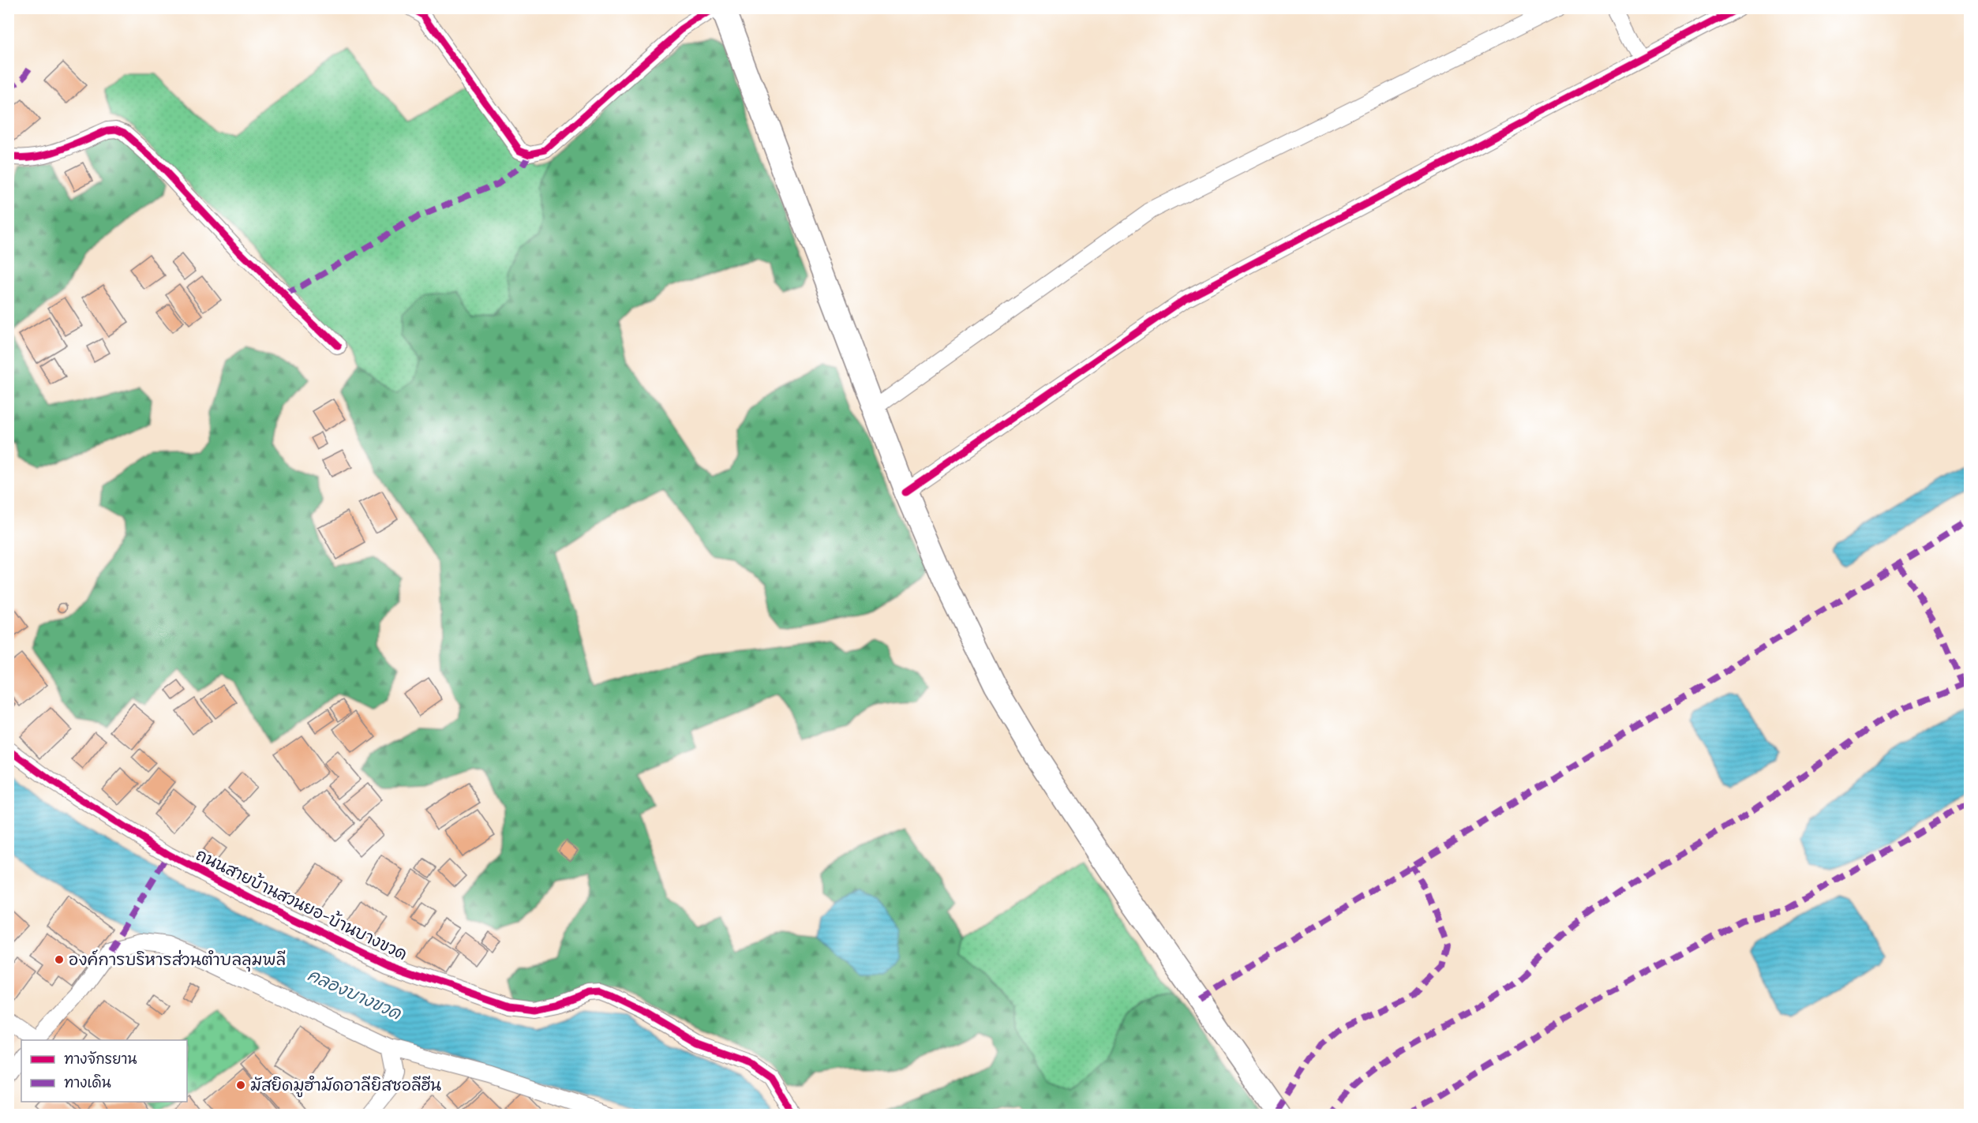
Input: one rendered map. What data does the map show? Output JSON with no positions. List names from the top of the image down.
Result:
{
  "streets": {
    "street": ["ถนนสายบ้านสวนยอ-บ้านบางขวด"]
  },
  "water": ["คลองบางขวด"],
  "places": ["องค์การบริหารส่วนตำบลลุมพลี", "มัสยิดมูฮำมัดอาลียิสซอลีฮีน"],
  "legend": ["ทางจักรยาน", "ทางเดิน"]
}
